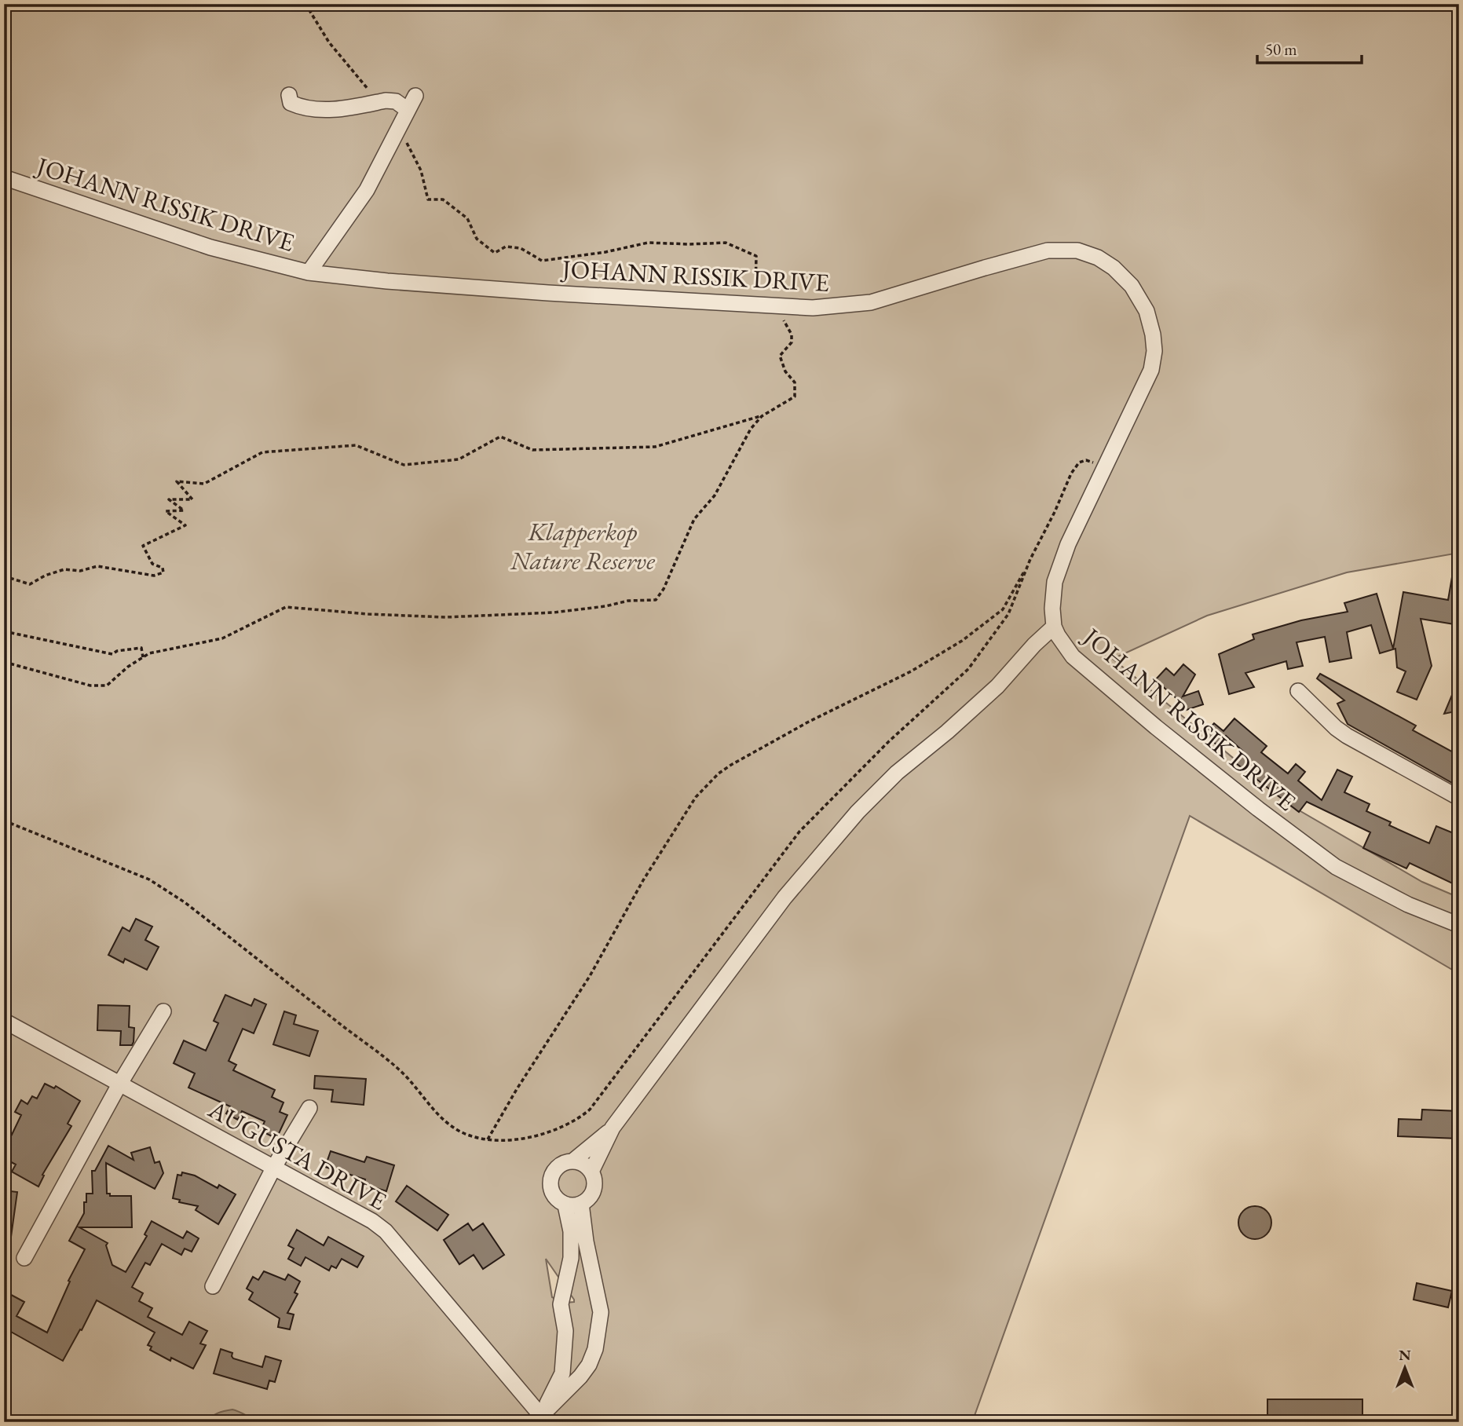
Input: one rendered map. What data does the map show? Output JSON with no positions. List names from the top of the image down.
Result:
{
  "streets": {
    "street": ["JOHANN RISSIK DRIVE", "AUGUSTA DRIVE"]
  },
  "parks": ["Klapperkop Nature Reserve"],
  "scale_bar": "50 m",
  "north": "top"
}
